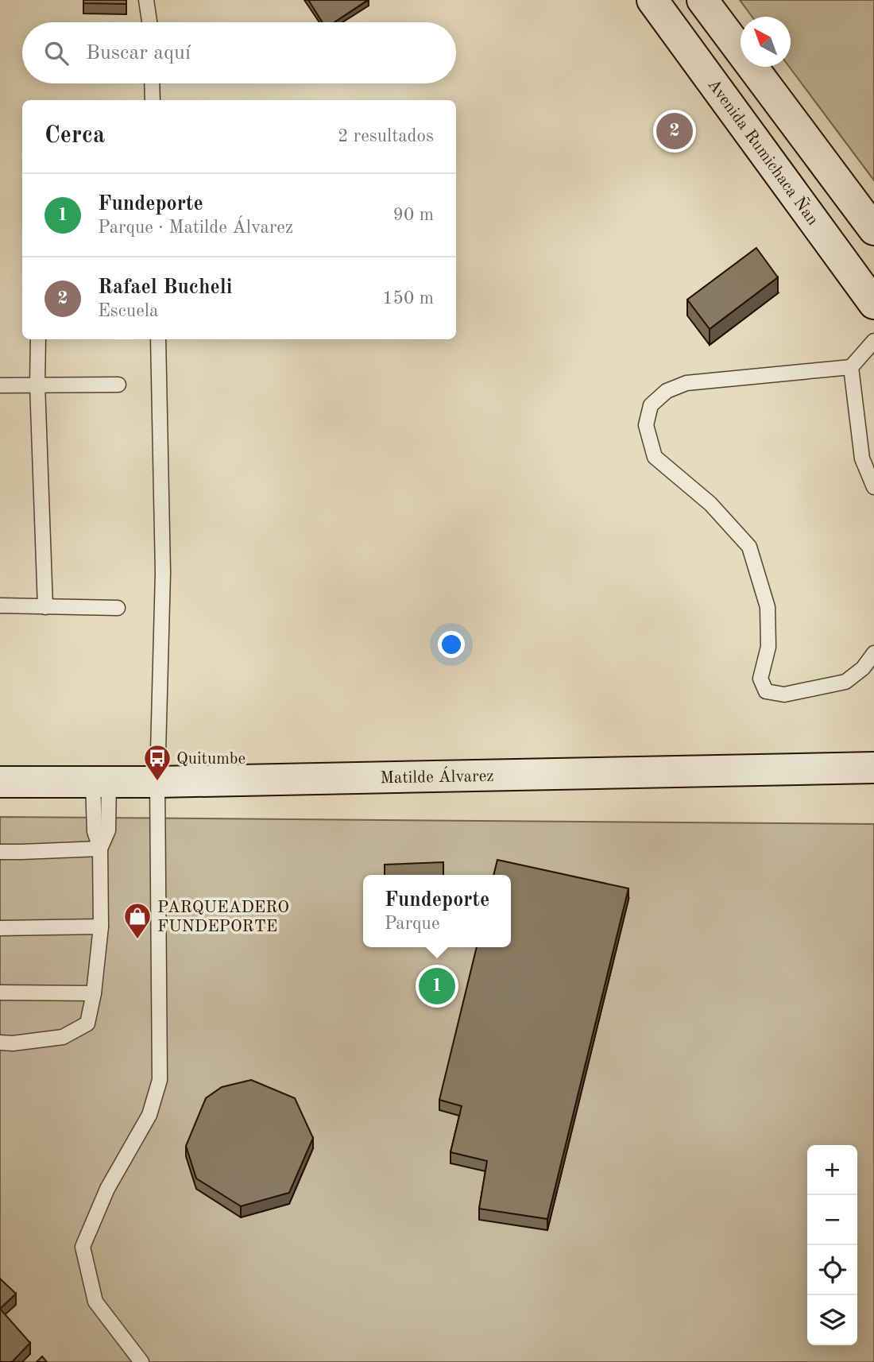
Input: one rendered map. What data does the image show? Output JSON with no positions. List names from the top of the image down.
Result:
{
  "streets": {
    "street": ["Avenida Rumichaca Ñan", "Matilde Álvarez"]
  },
  "places": {
    "bus stop": ["Quitumbe"],
    "shop": ["PARQUEADERO FUNDEPORTE"]
  },
  "north": "top left",
  "page": {
    "search": "Buscar aquí",
    "heading": ["Cerca", "2 resultados"],
    "pins": ["2", "1"],
    "list": [
      {
        "mark": "1",
        "name": "Fundeporte",
        "note": "Parque · Matilde Álvarez",
        "value": "90 m"
      },
      {
        "mark": "2",
        "name": "Rafael Bucheli",
        "note": "Escuela",
        "value": "150 m"
      }
    ],
    "popup": ["Fundeporte", "Parque"],
    "map_buttons": ["+", "−"]
  }
}
